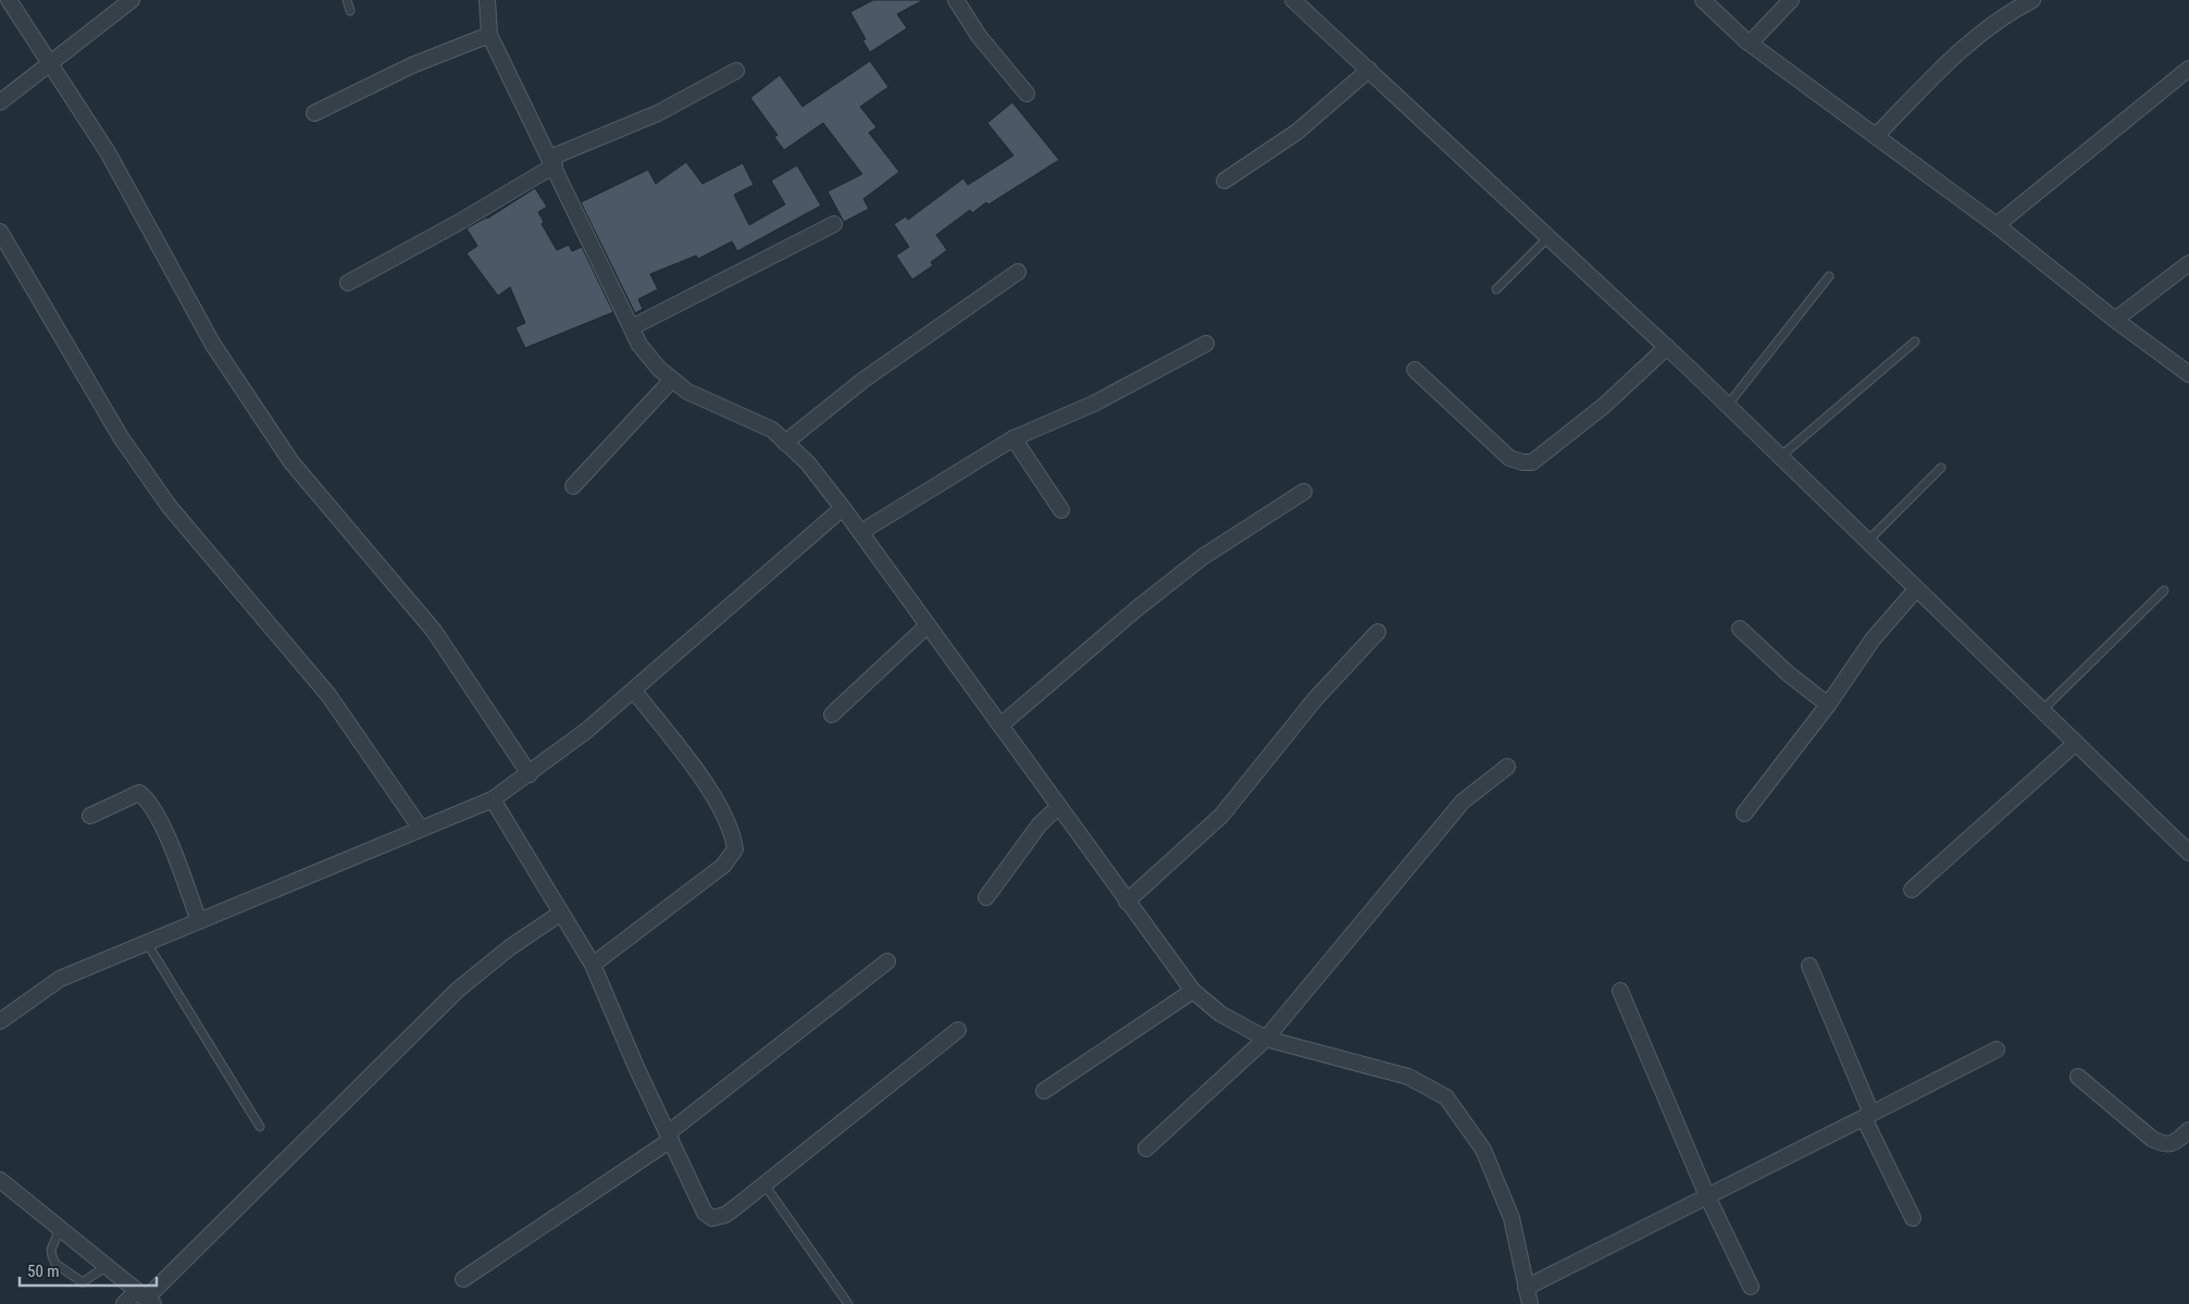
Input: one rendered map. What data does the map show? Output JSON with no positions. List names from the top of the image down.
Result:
{
  "scale_bar": "50 m"
}
